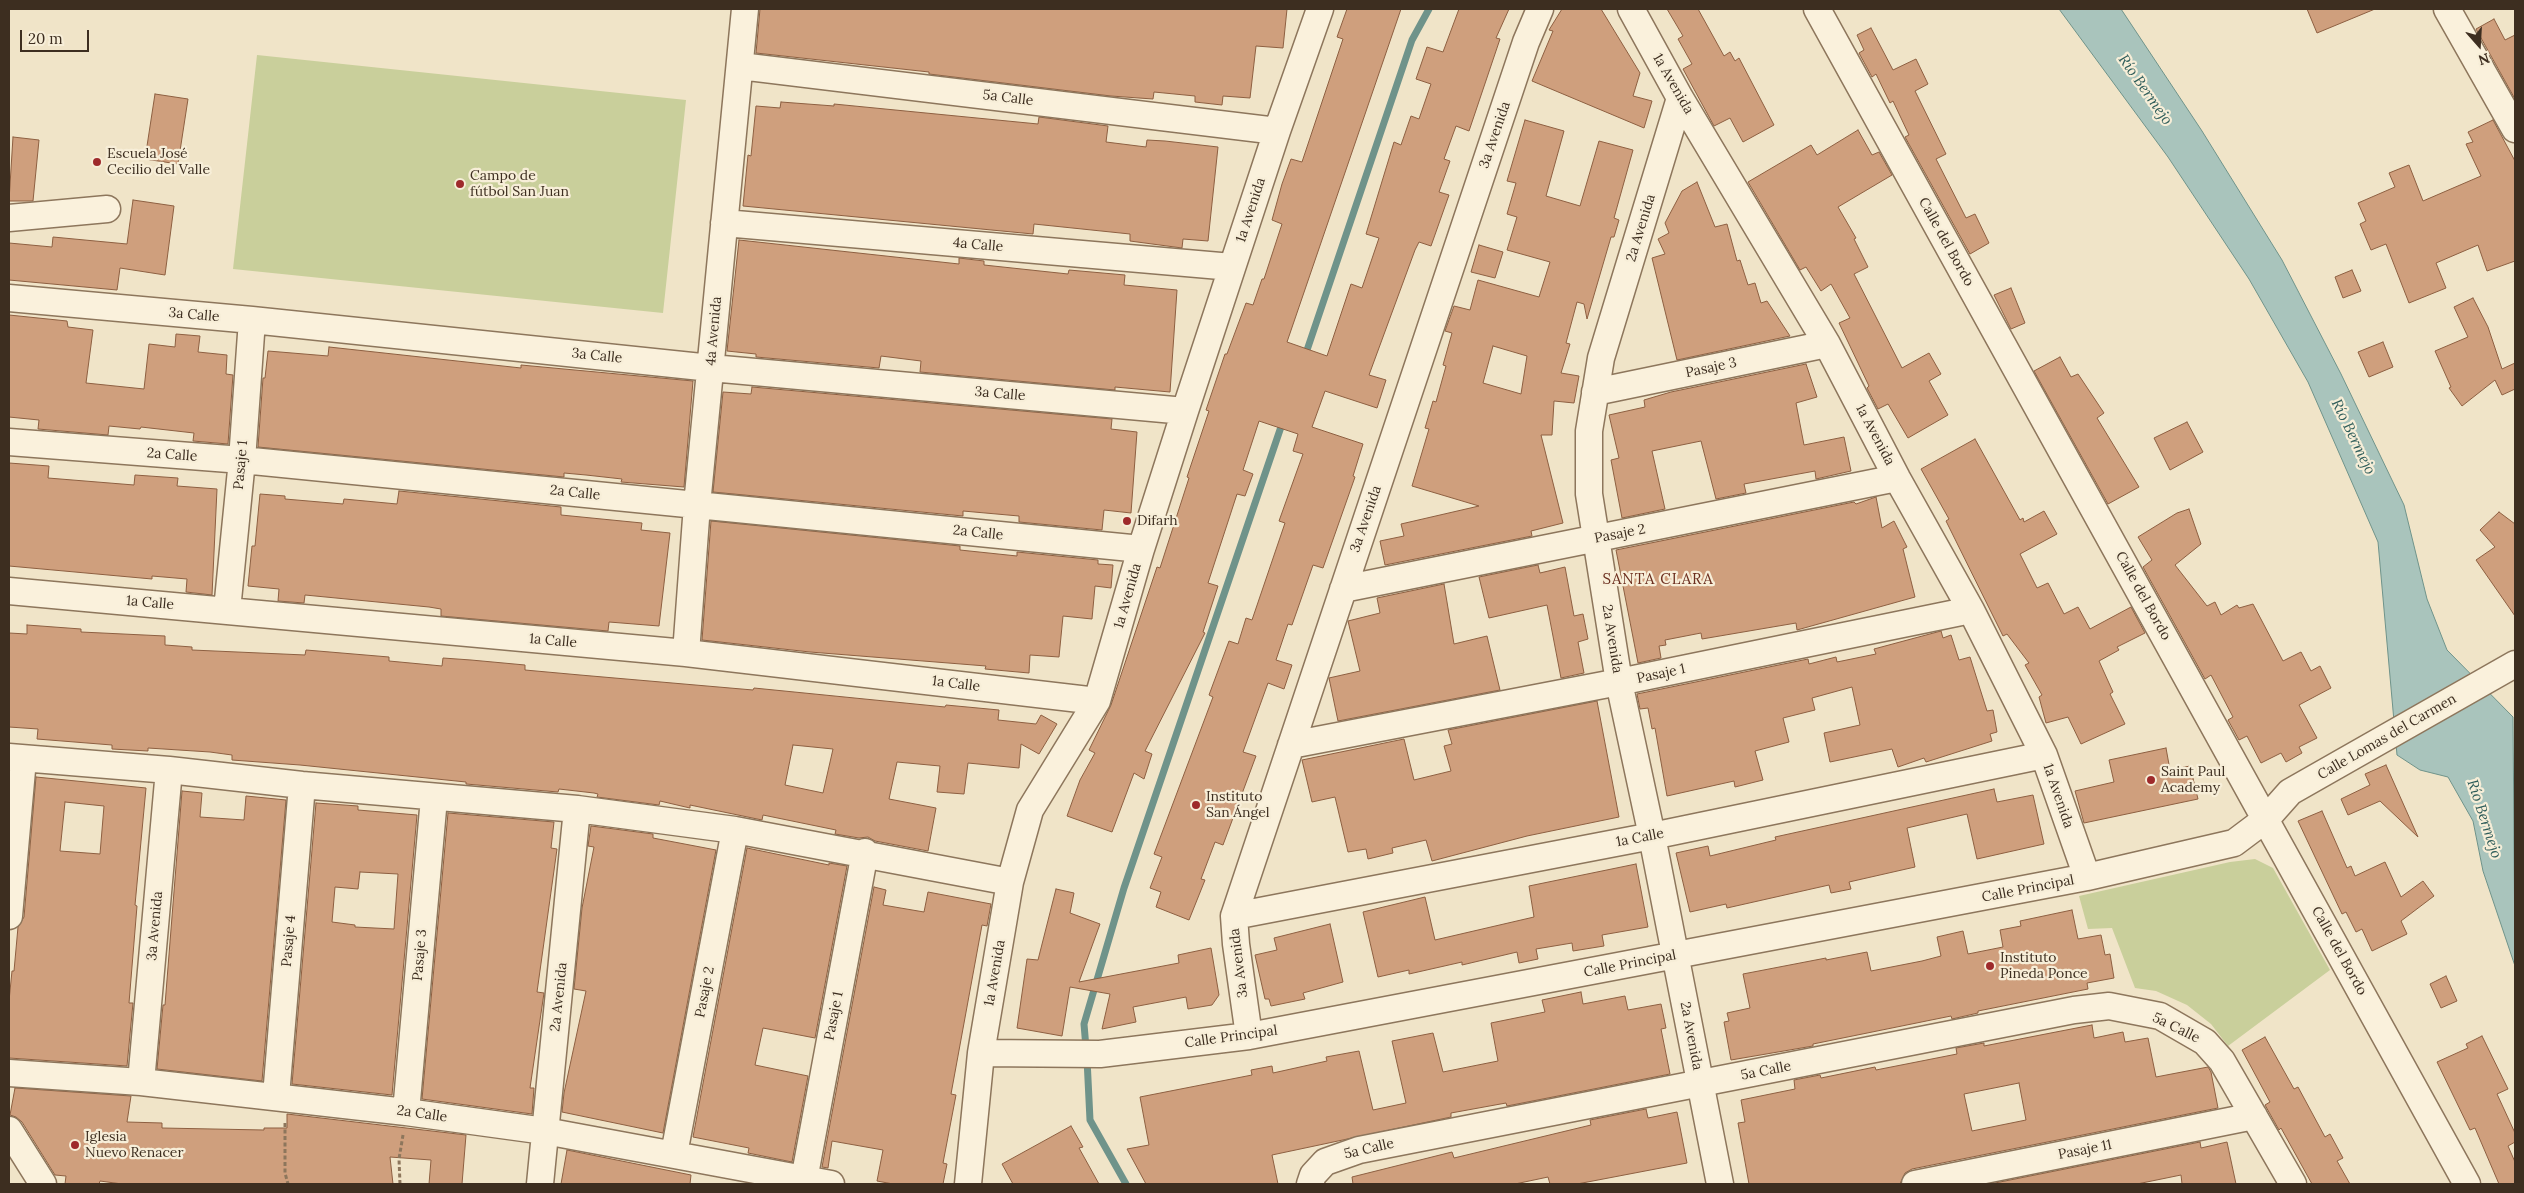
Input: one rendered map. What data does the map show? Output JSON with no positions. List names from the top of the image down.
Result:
{
  "streets": {
    "street": [
      "1a Avenida",
      "5a Calle",
      "3a Avenida",
      "2a Avenida",
      "Calle del Bordo",
      "4a Calle",
      "3a Calle",
      "4a Avenida",
      "Pasaje 3",
      "2a Calle",
      "Pasaje 1",
      "Pasaje 2",
      "1a Calle",
      "Calle Lomas del Carmen",
      "Calle Principal",
      "Pasaje 4",
      "Pasaje 11"
    ]
  },
  "crossings": [
    ["1a Avenida", "5a Calle"],
    ["1a Avenida", "2a Avenida"],
    ["1a Avenida", "4a Calle"],
    ["1a Avenida", "3a Calle"],
    ["1a Avenida", "Pasaje 3"],
    ["1a Avenida", "2a Calle"],
    ["1a Avenida", "Pasaje 1"],
    ["1a Avenida", "Pasaje 2"],
    ["1a Avenida", "1a Calle"],
    ["1a Avenida", "Calle Principal"],
    ["5a Calle", "2a Avenida"],
    ["5a Calle", "4a Avenida"],
    ["5a Calle", "Pasaje 11"],
    ["3a Avenida", "2a Calle"],
    ["3a Avenida", "Pasaje 1"],
    ["3a Avenida", "Pasaje 2"],
    ["3a Avenida", "1a Calle"],
    ["3a Avenida", "Calle Principal"],
    ["2a Avenida", "Pasaje 3"],
    ["2a Avenida", "2a Calle"],
    ["2a Avenida", "Pasaje 1"],
    ["2a Avenida", "Pasaje 2"],
    ["2a Avenida", "1a Calle"],
    ["2a Avenida", "Calle Principal"],
    ["Calle del Bordo", "Calle Lomas del Carmen"],
    ["Calle del Bordo", "Calle Principal"],
    ["4a Calle", "4a Avenida"],
    ["3a Calle", "4a Avenida"],
    ["3a Calle", "Pasaje 1"],
    ["4a Avenida", "2a Calle"],
    ["4a Avenida", "1a Calle"],
    ["Pasaje 3", "2a Calle"],
    ["2a Calle", "Pasaje 1"],
    ["2a Calle", "Pasaje 2"],
    ["2a Calle", "Pasaje 4"],
    ["Pasaje 1", "1a Calle"],
    ["Calle Lomas del Carmen", "Calle Principal"]
  ],
  "districts": ["SANTA CLARA"],
  "water": ["Río Bermejo"],
  "places": [
    "Escuela José Cecilio del Valle",
    "Campo de fútbol San Juan",
    "Difarh",
    "Saint Paul Academy",
    "Instituto San Ángel",
    "Instituto Pineda Ponce",
    "Iglesia Nuevo Renacer"
  ],
  "scale_bar": "20 m",
  "north": "bottom"
}
